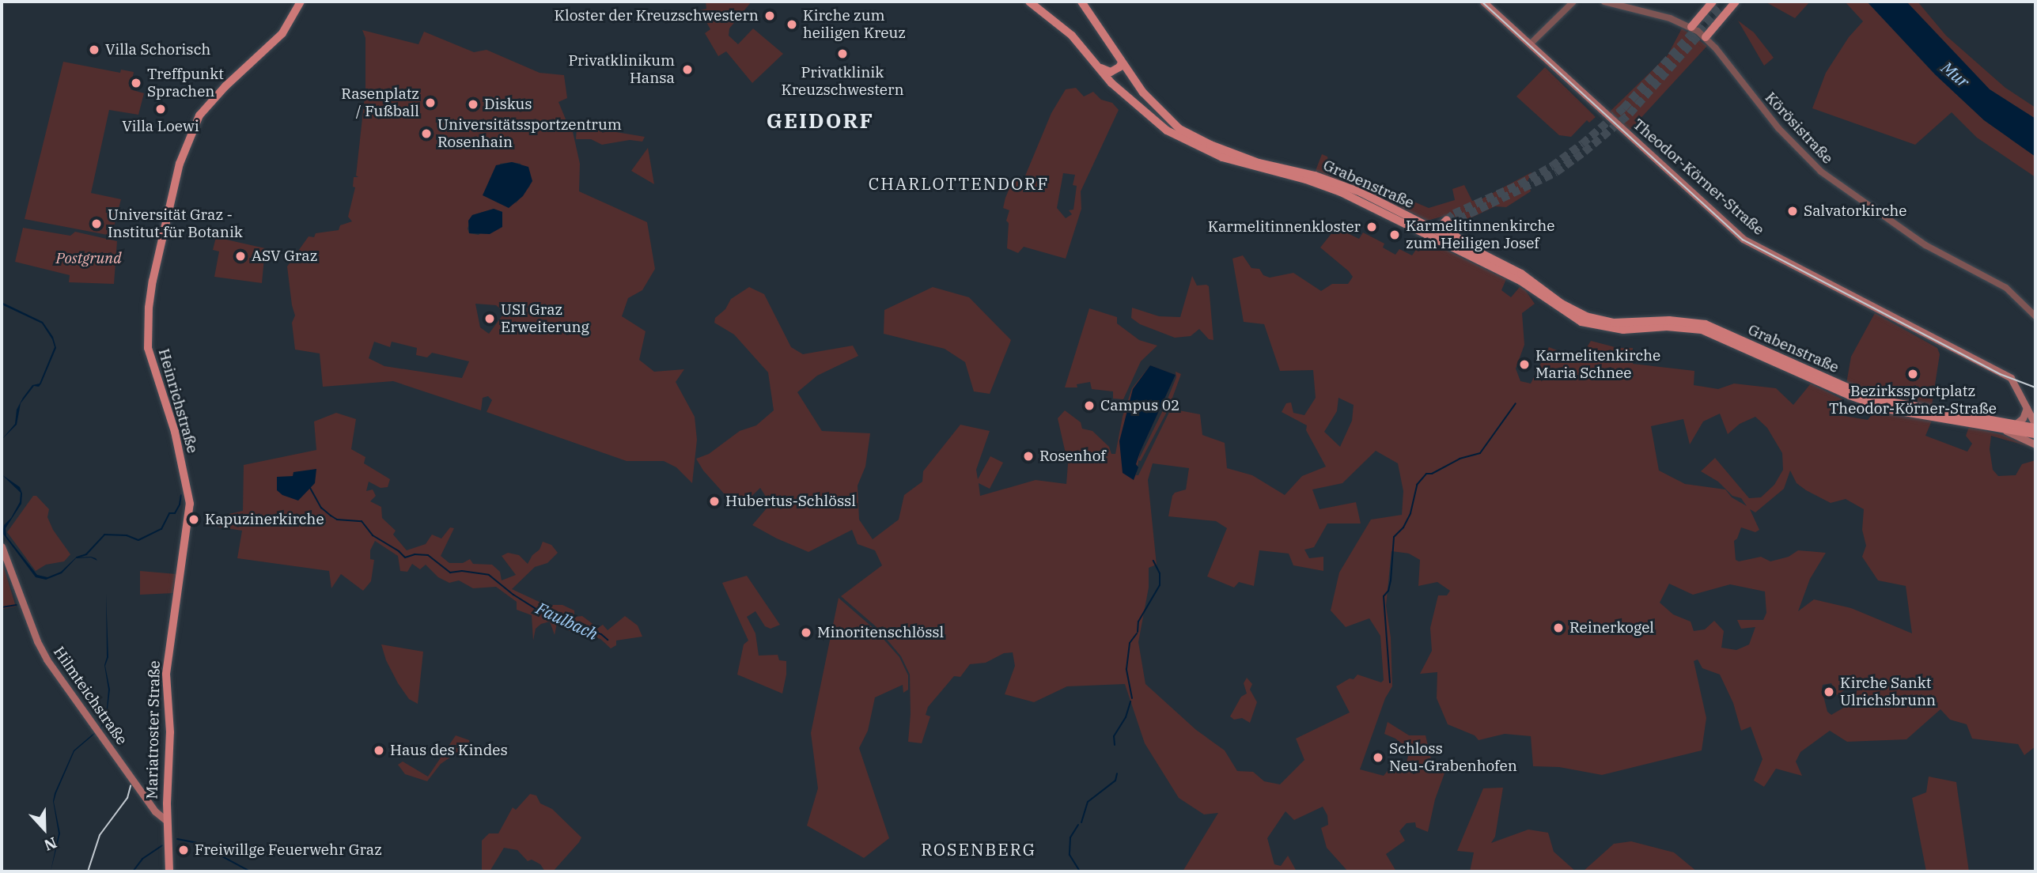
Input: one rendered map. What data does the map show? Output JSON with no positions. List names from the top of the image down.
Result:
{
  "streets": {
    "main road": [
      "Theodor-Körner-Straße",
      "Grabenstraße",
      "Heinrichstraße",
      "Hilmteichstraße",
      "Mariatroster Straße"
    ],
    "street": ["Körösistraße"]
  },
  "crossings": [
    ["Theodor-Körner-Straße", "Grabenstraße"],
    ["Heinrichstraße", "Mariatroster Straße"],
    ["Hilmteichstraße", "Mariatroster Straße"]
  ],
  "districts": ["GEIDORF", "CHARLOTTENDORF", "ROSENBERG"],
  "water": ["Mur", "Faulbach"],
  "parks": ["Postgrund"],
  "places": [
    "Kloster der Kreuzschwestern",
    "Kirche zum heiligen Kreuz",
    "Villa Schorisch",
    "Privatklinik Kreuzschwestern",
    "Privatklinikum Hansa",
    "Treffpunkt Sprachen",
    "Rasenplatz / Fußball",
    "Diskus",
    "Villa Loewi",
    "Universitätssportzentrum Rosenhain",
    "Salvatorkirche",
    "Universität Graz - Institut für Botanik",
    "Karmelitinnenkloster",
    "Karmelitinnenkirche zum Heiligen Josef",
    "ASV Graz",
    "USI Graz Erweiterung",
    "Karmelitenkirche Maria Schnee",
    "Bezirkssportplatz Theodor-Körner-Straße",
    "Campus 02",
    "Rosenhof",
    "Hubertus-Schlössl",
    "Kapuzinerkirche",
    "Reinerkogel",
    "Minoritenschlössl",
    "Kirche Sankt Ulrichsbrunn",
    "Haus des Kindes",
    "Schloss Neu-Grabenhofen",
    "Freiwillge Feuerwehr Graz"
  ],
  "north": "bottom"
}
